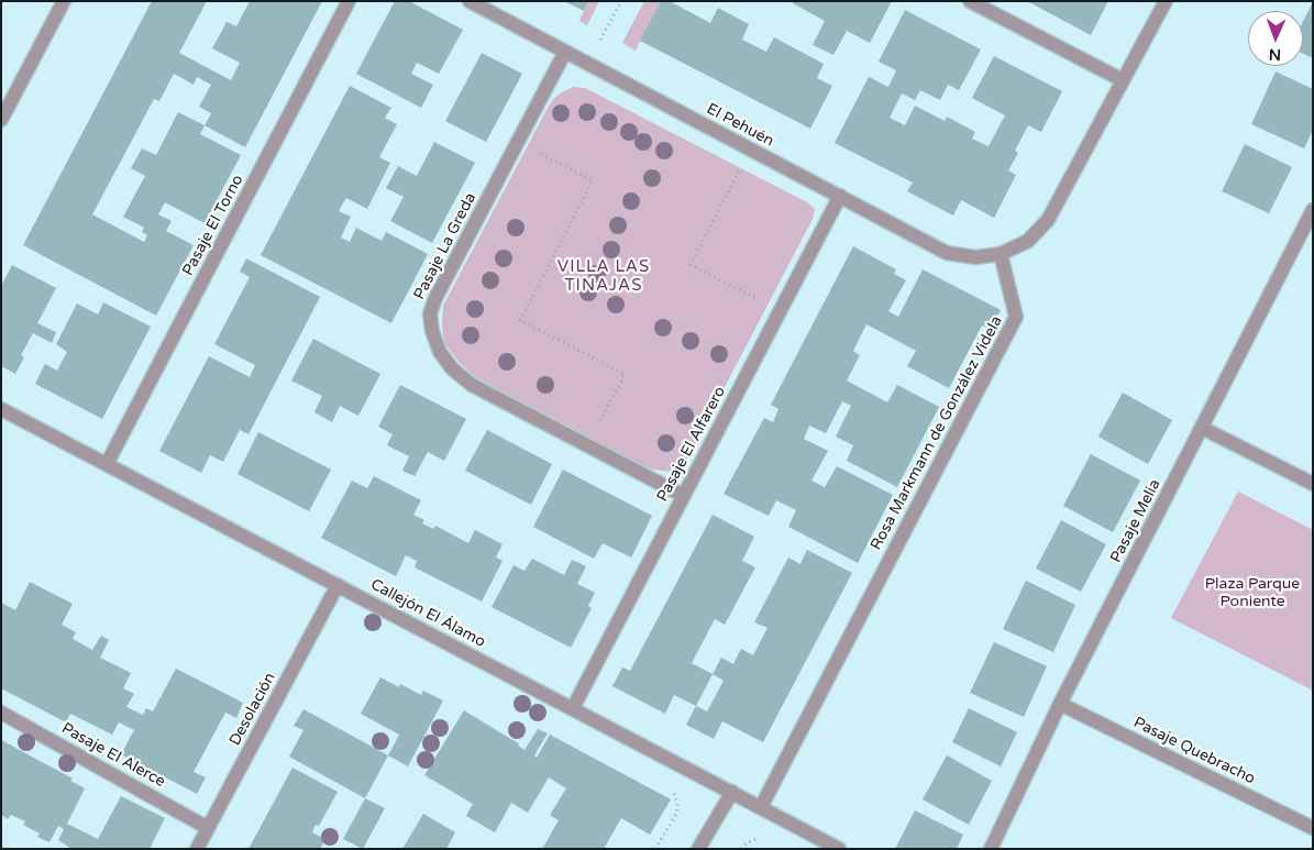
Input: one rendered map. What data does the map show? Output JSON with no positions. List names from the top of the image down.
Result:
{
  "streets": {
    "street": [
      "El Pehuén",
      "Pasaje El Torno",
      "Pasaje La Greda",
      "Rosa Markmann de González Videla",
      "Pasaje El Alfarero",
      "Pasaje Melia",
      "Callejón El Álamo",
      "Desolación",
      "Pasaje Quebracho",
      "Pasaje El Alerce"
    ]
  },
  "crossings": [
    ["El Pehuén", "Pasaje La Greda"],
    ["El Pehuén", "Rosa Markmann de González Videla"],
    ["El Pehuén", "Pasaje El Alfarero"],
    ["Pasaje El Torno", "Callejón El Álamo"],
    ["Pasaje La Greda", "Pasaje El Alfarero"],
    ["Rosa Markmann de González Videla", "Callejón El Álamo"],
    ["Pasaje El Alfarero", "Callejón El Álamo"],
    ["Pasaje Melia", "Pasaje Quebracho"],
    ["Callejón El Álamo", "Desolación"],
    ["Desolación", "Pasaje El Alerce"]
  ],
  "districts": ["VILLA LAS TINAJAS"],
  "parks": ["Plaza Parque Poniente"],
  "north": "bottom"
}
